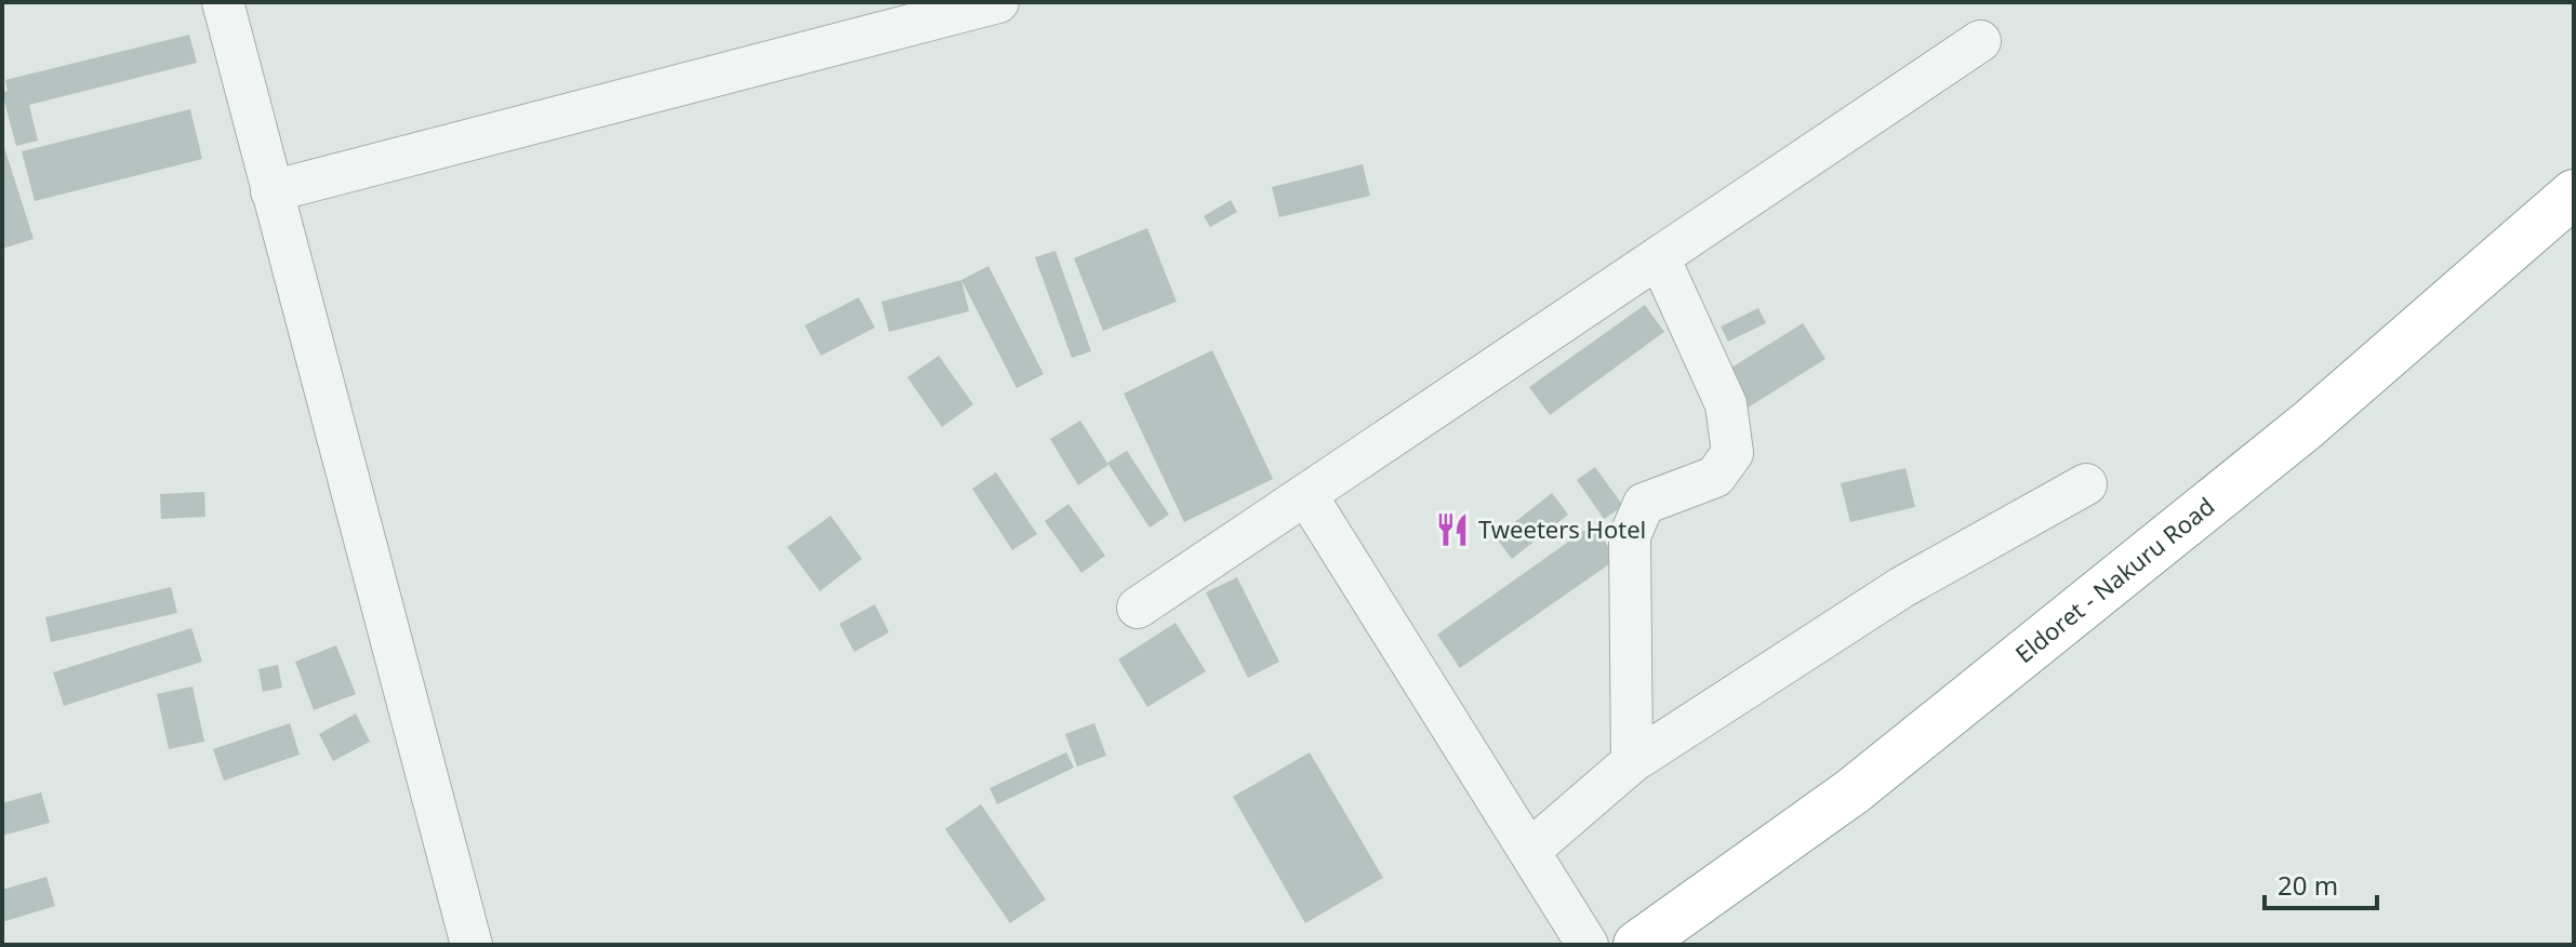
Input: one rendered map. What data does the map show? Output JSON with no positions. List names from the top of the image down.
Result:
{
  "streets": {
    "highway": ["Eldoret - Nakuru Road"]
  },
  "places": {
    "restaurant": ["Tweeters Hotel"]
  },
  "scale_bar": "20 m"
}
